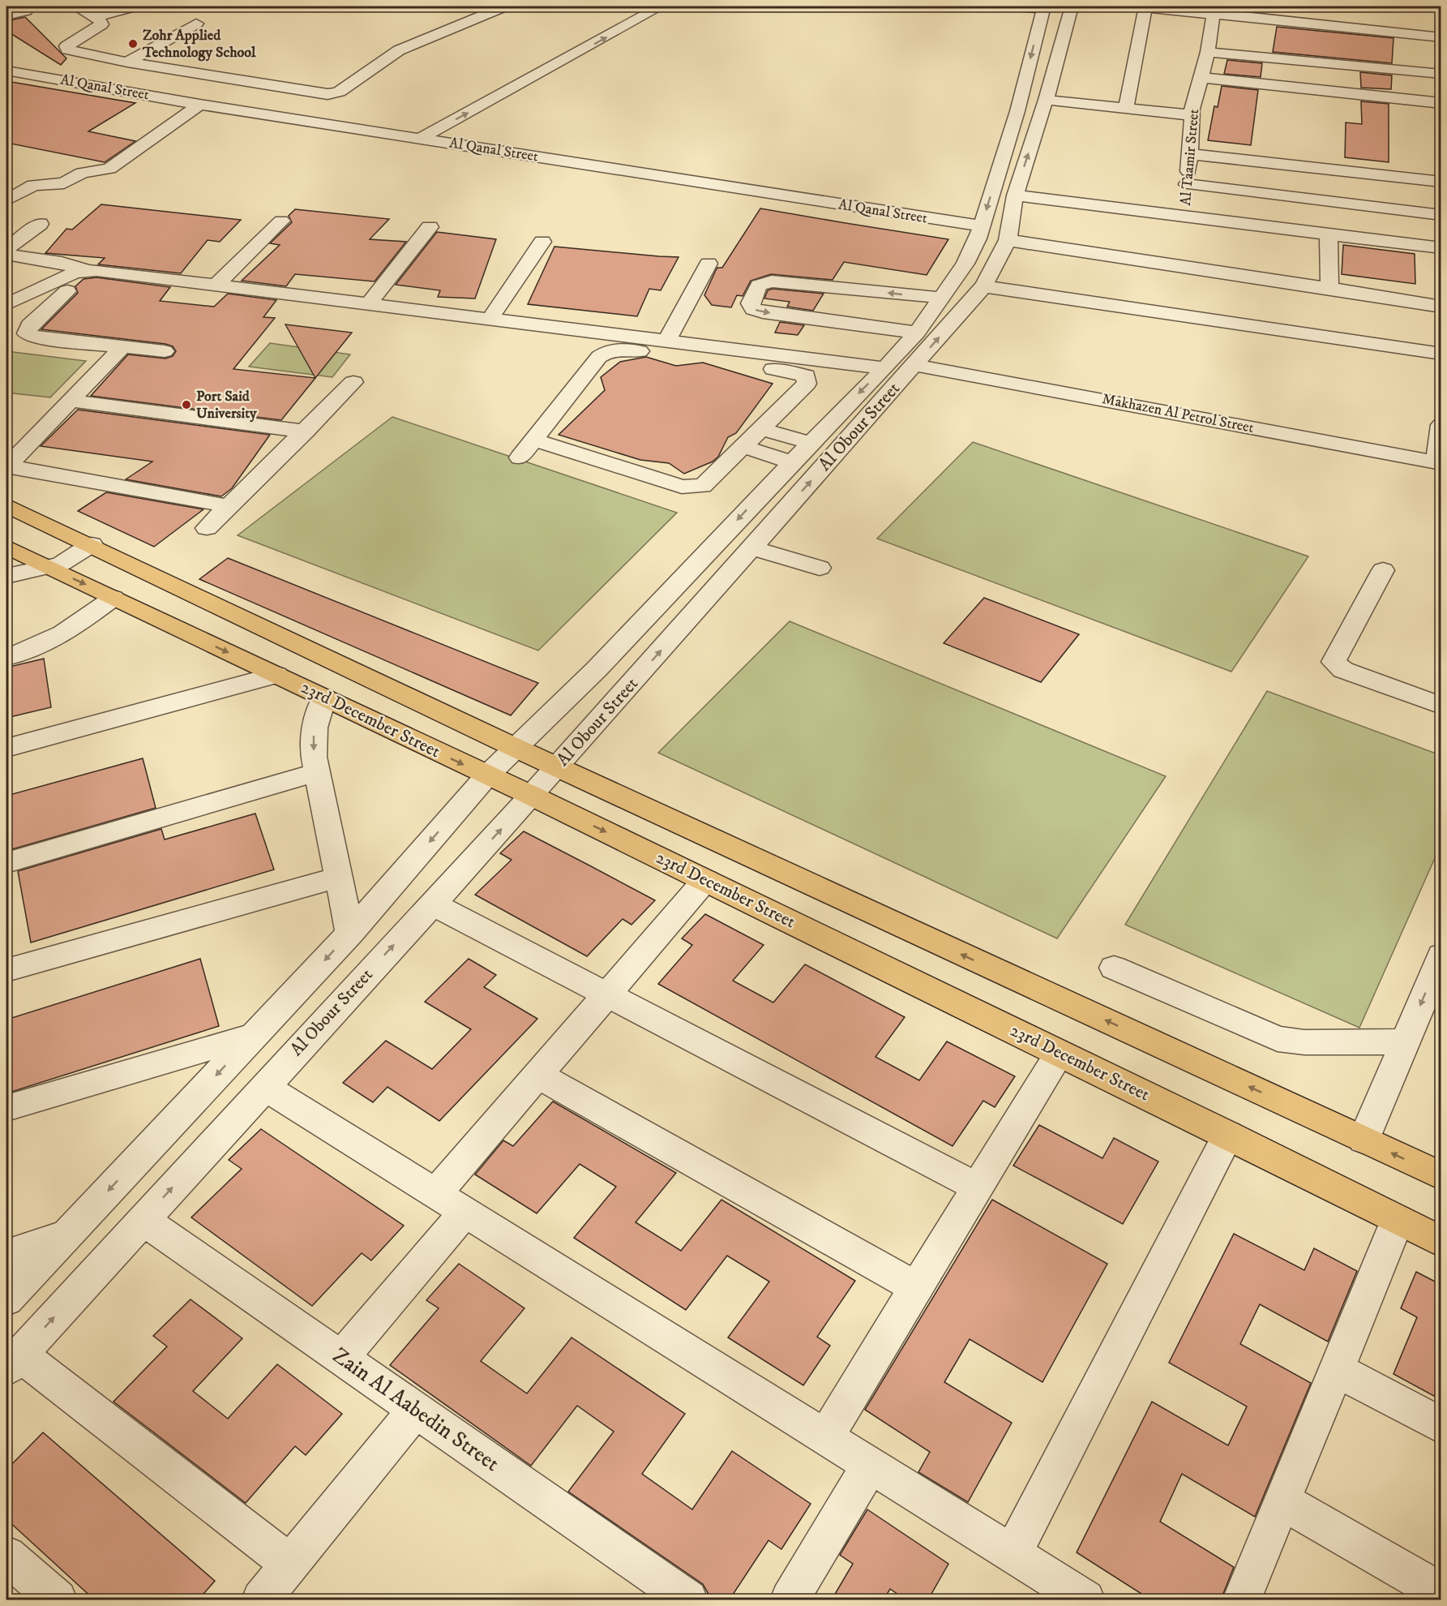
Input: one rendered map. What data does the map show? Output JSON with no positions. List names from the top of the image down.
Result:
{
  "streets": {
    "main road": ["23rd December Street"],
    "street": [
      "Al Qanal Street",
      "Al Taamir Street",
      "Makhazen Al Petrol Street",
      "Al Obour Street",
      "Zain Al Aabedin Street"
    ]
  },
  "crossings": [
    ["Al Qanal Street", "Al Obour Street"],
    ["Makhazen Al Petrol Street", "Al Obour Street"],
    ["Al Obour Street", "23rd December Street"],
    ["Al Obour Street", "Zain Al Aabedin Street"]
  ],
  "places": ["Zohr Applied Technology School", "Port Said University"]
}
